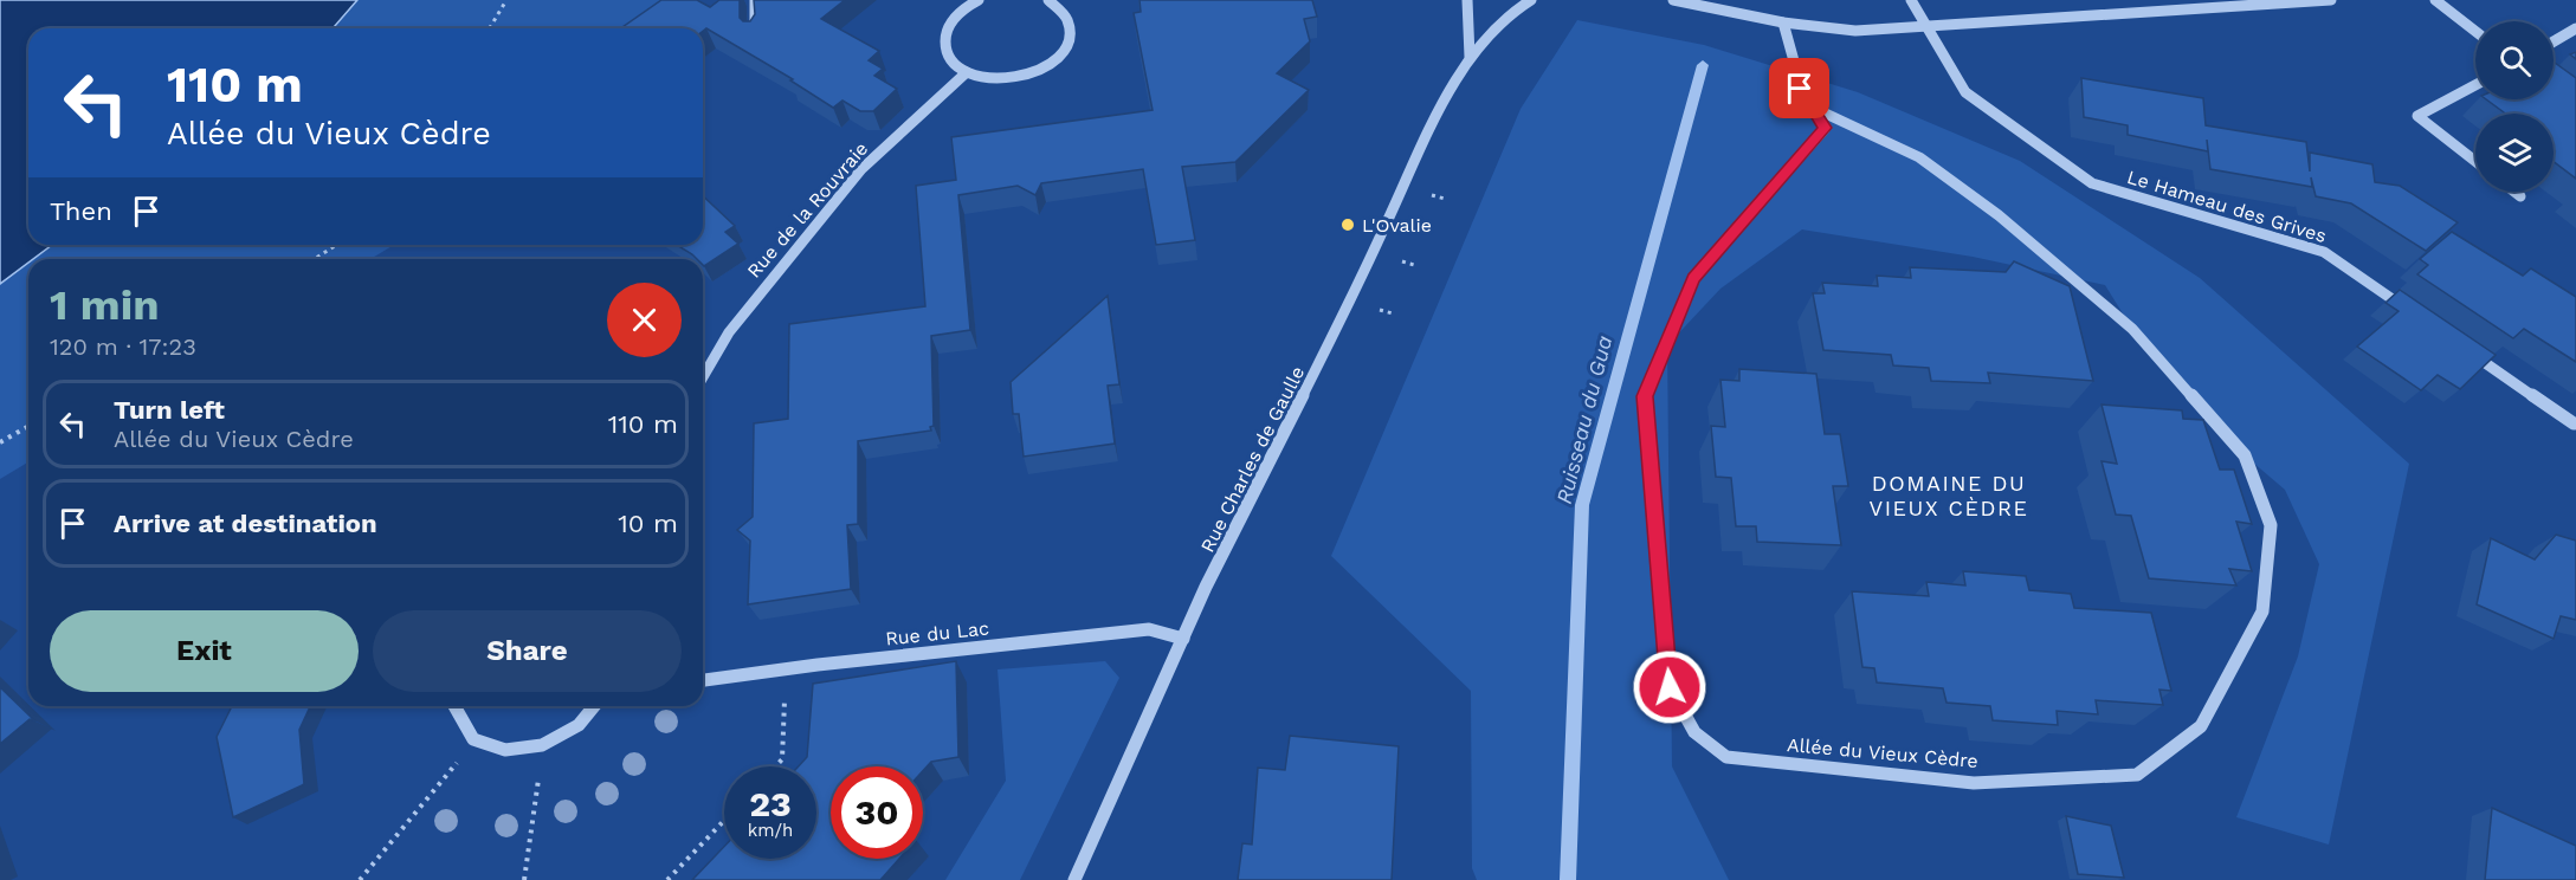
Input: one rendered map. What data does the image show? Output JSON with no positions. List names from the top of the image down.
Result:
{
  "streets": {
    "street": [
      "Le Hameau des Grives",
      "Rue de la Rouvraie",
      "Rue Charles de Gaulle",
      "Rue du Lac",
      "Allée du Vieux Cèdre"
    ]
  },
  "crossings": [
    ["Rue Charles de Gaulle", "Rue du Lac"]
  ],
  "districts": ["DOMAINE DU VIEUX CÈDRE"],
  "water": ["Ruisseau du Gua"],
  "places": ["L'Ovalie"],
  "page": {
    "turn": ["110 m", "Allée du Vieux Cèdre"],
    "then": "Then",
    "heading": ["1 min", "120 m · 17:23"],
    "list": [
      {
        "name": "Turn left",
        "note": "Allée du Vieux Cèdre",
        "value": "110 m"
      },
      {
        "name": "Arrive at destination",
        "value": "10 m"
      }
    ],
    "buttons": ["Exit", "Share"],
    "speed": "23 km/h",
    "limit": "30"
  }
}
